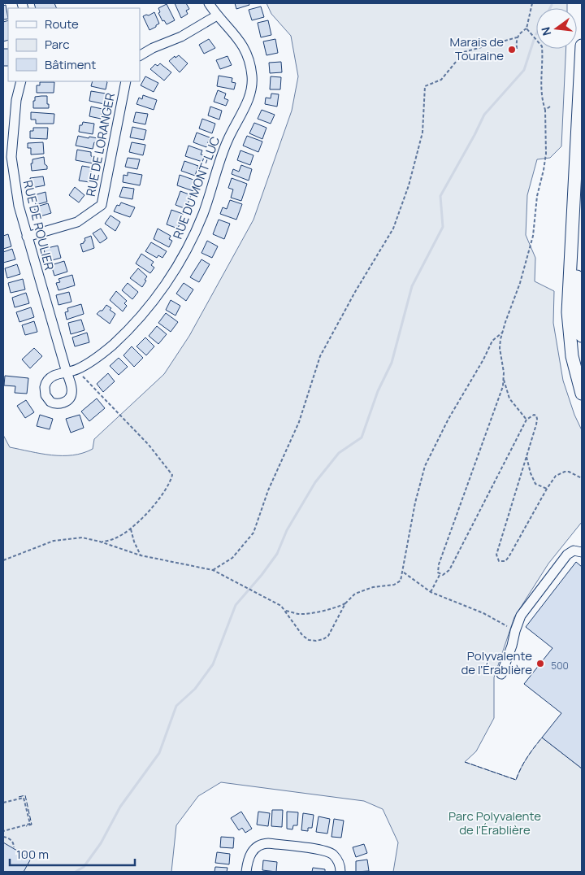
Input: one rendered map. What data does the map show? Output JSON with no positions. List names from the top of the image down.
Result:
{
  "streets": {
    "street": ["RUE DE LORANGER", "RUE DU MONT-LUC", "RUE DE ROULIER"]
  },
  "crossings": [
    ["RUE DE LORANGER", "RUE DE ROULIER"],
    ["RUE DU MONT-LUC", "RUE DE ROULIER"]
  ],
  "parks": ["Parc Polyvalente de l'Érablière"],
  "places": ["Marais de Touraine", "Polyvalente de l'Érablière"],
  "house_numbers": ["500"],
  "legend": ["Route", "Parc", "Bâtiment"],
  "scale_bar": "100 m",
  "north": "left"
}
